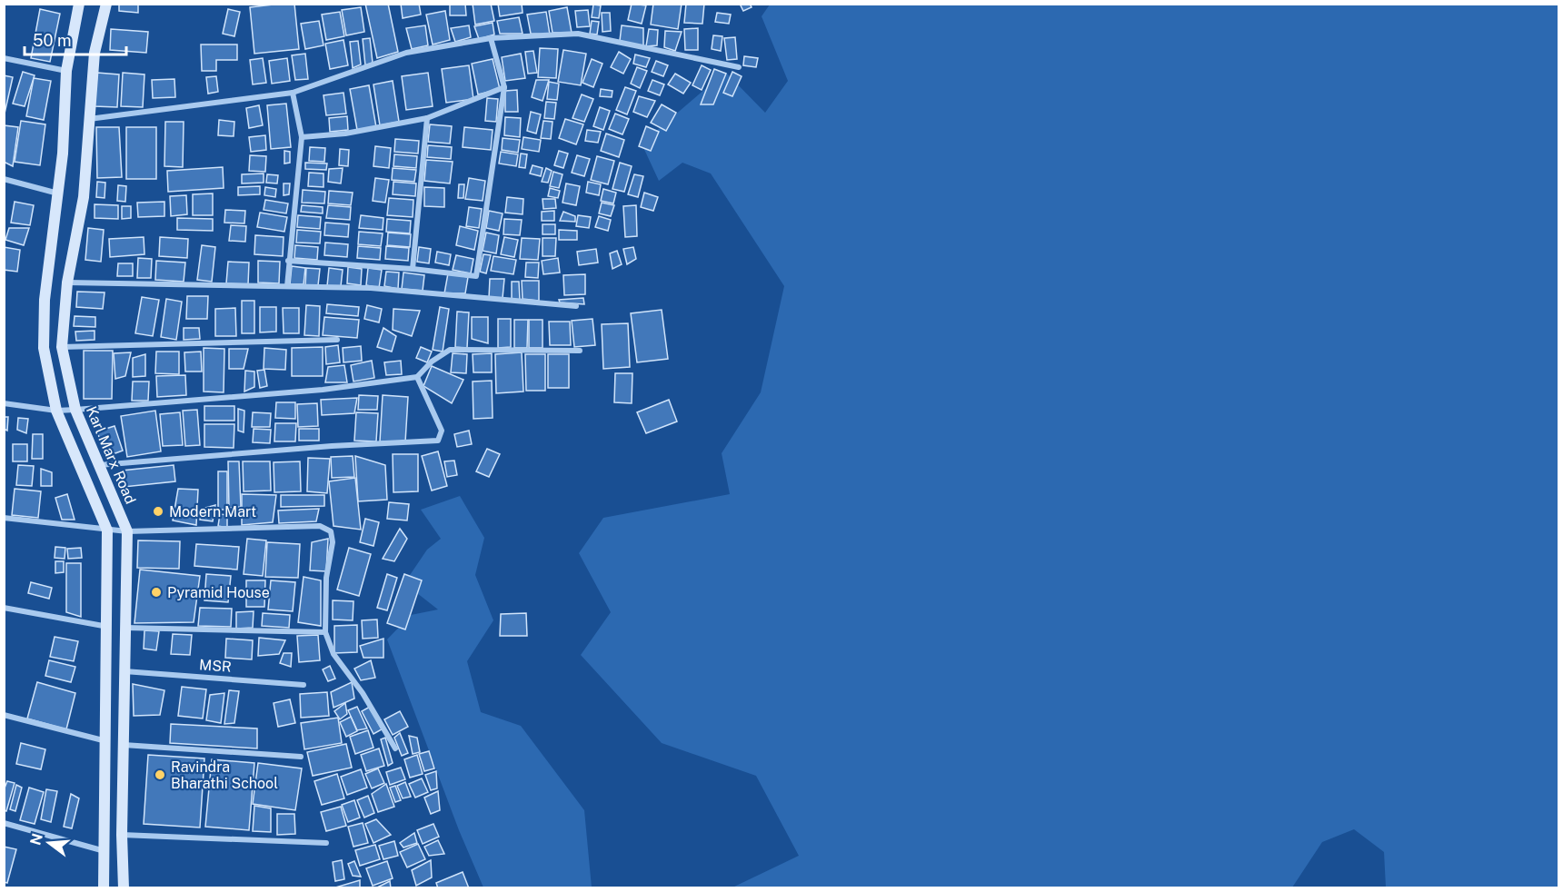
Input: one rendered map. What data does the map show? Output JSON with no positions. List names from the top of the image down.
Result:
{
  "streets": {
    "main road": ["Karl Marx Road"],
    "street": ["MSR"]
  },
  "crossings": [
    ["Karl Marx Road", "MSR"]
  ],
  "places": ["Modern Mart", "Pyramid House", "Ravindra Bharathi School"],
  "scale_bar": "50 m",
  "north": "left"
}
